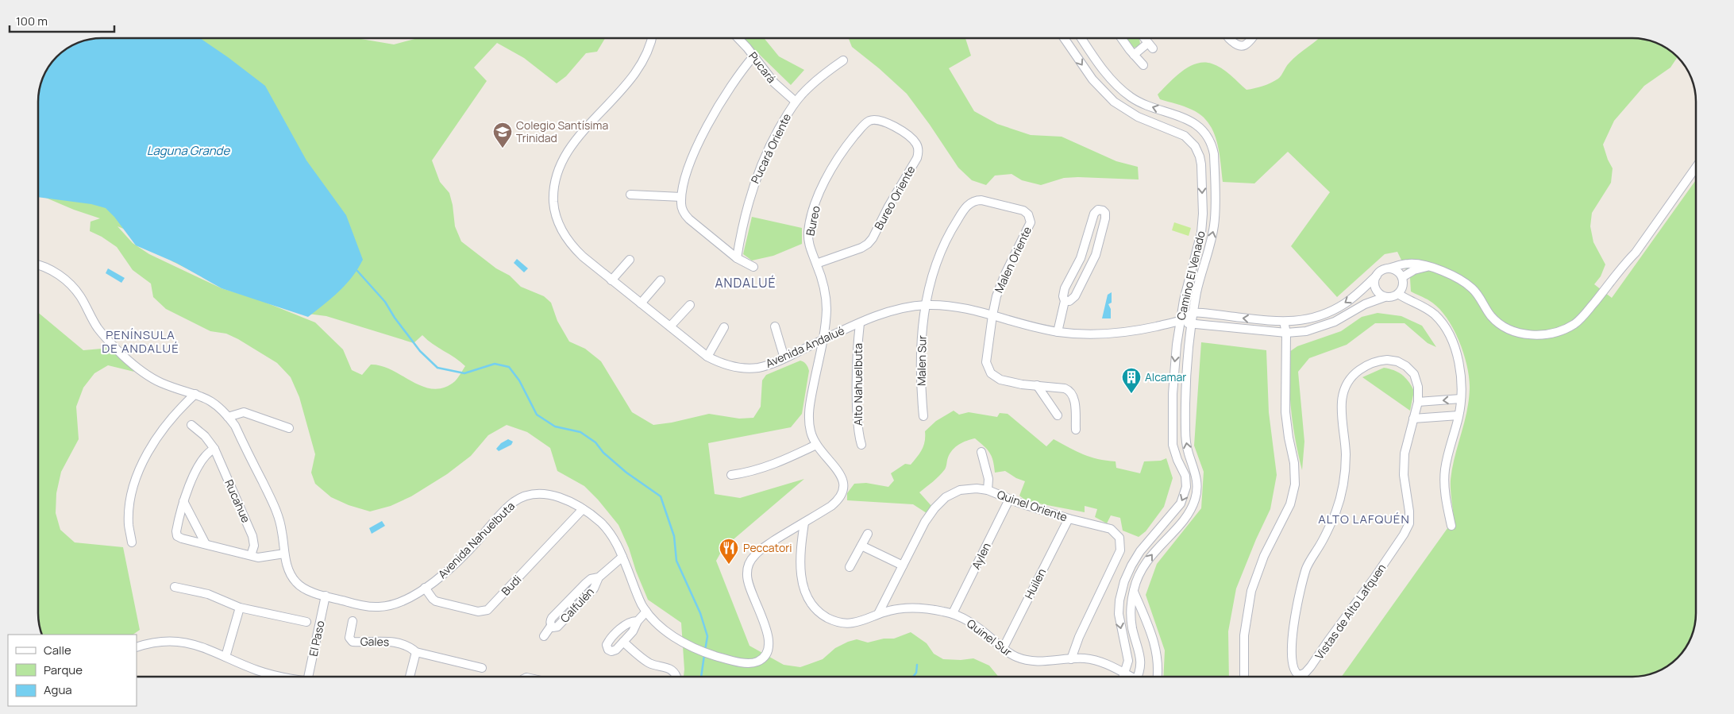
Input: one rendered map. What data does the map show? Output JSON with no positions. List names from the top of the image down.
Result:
{
  "streets": {
    "street": [
      "Pucará",
      "Pucará Oriente",
      "Bureo Oriente",
      "Bureo",
      "Malen Oriente",
      "Camino El Venado",
      "Avenida Andalué",
      "Malen Sur",
      "Alto Nahuelbuta",
      "Rucahue",
      "Quinel Oriente",
      "Avenida Nahuelbuta",
      "Aylen",
      "Huilen",
      "Budi",
      "Calfulén",
      "Vistas de Alto Lafquen",
      "Quinel Sur",
      "El Paso",
      "Gales"
    ]
  },
  "crossings": [
    ["Pucará", "Pucará Oriente"],
    ["Bureo Oriente", "Bureo"],
    ["Bureo", "Avenida Andalué"],
    ["Bureo", "Avenida Nahuelbuta"],
    ["Malen Oriente", "Avenida Andalué"],
    ["Malen Oriente", "Malen Sur"],
    ["Camino El Venado", "Avenida Andalué"],
    ["Camino El Venado", "Quinel Sur"],
    ["Avenida Andalué", "Malen Sur"],
    ["Avenida Andalué", "Alto Nahuelbuta"],
    ["Avenida Andalué", "Avenida Nahuelbuta"],
    ["Quinel Oriente", "Aylen"],
    ["Quinel Oriente", "Huilen"],
    ["Quinel Oriente", "Quinel Sur"],
    ["Avenida Nahuelbuta", "Budi"],
    ["Avenida Nahuelbuta", "Calfulén"],
    ["Avenida Nahuelbuta", "Quinel Sur"],
    ["Avenida Nahuelbuta", "El Paso"],
    ["Aylen", "Quinel Sur"],
    ["Huilen", "Quinel Sur"]
  ],
  "districts": ["ANDALUÉ", "PENÍNSULA DE ANDALUÉ", "ALTO LAFQUÉN"],
  "water": ["Laguna Grande"],
  "places": {
    "school or university": ["Colegio Santísima Trinidad"],
    "building": ["Alcamar"],
    "restaurant": ["Peccatori"]
  },
  "legend": ["Calle", "Parque", "Agua"],
  "scale_bar": "100 m"
}
